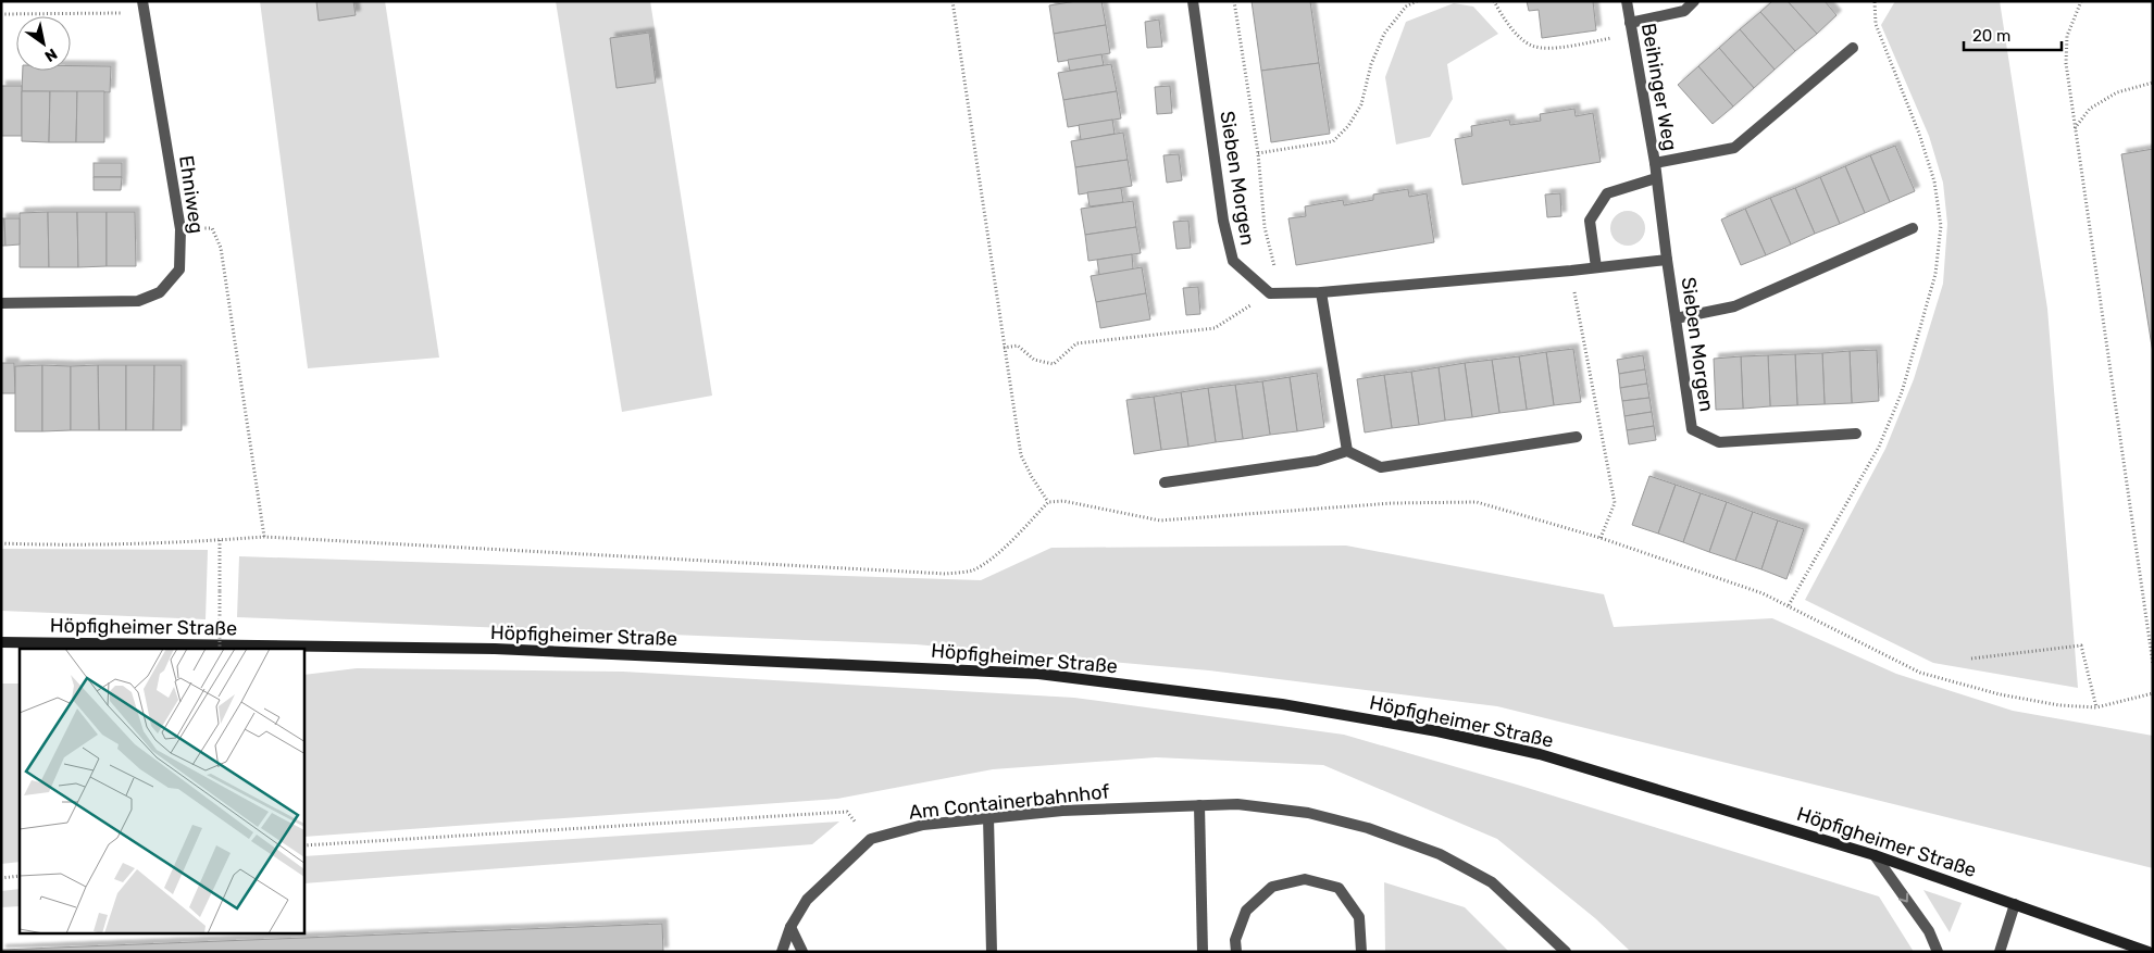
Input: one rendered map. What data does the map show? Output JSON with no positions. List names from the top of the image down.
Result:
{
  "streets": {
    "main road": ["Höpfigheimer Straße"],
    "street": [
      "Beihinger Weg",
      "Sieben Morgen",
      "Ehniweg",
      "Am Containerbahnhof"
    ]
  },
  "crossings": [
    ["Beihinger Weg", "Sieben Morgen"]
  ],
  "scale_bar": "20 m",
  "north": "bottom right"
}
